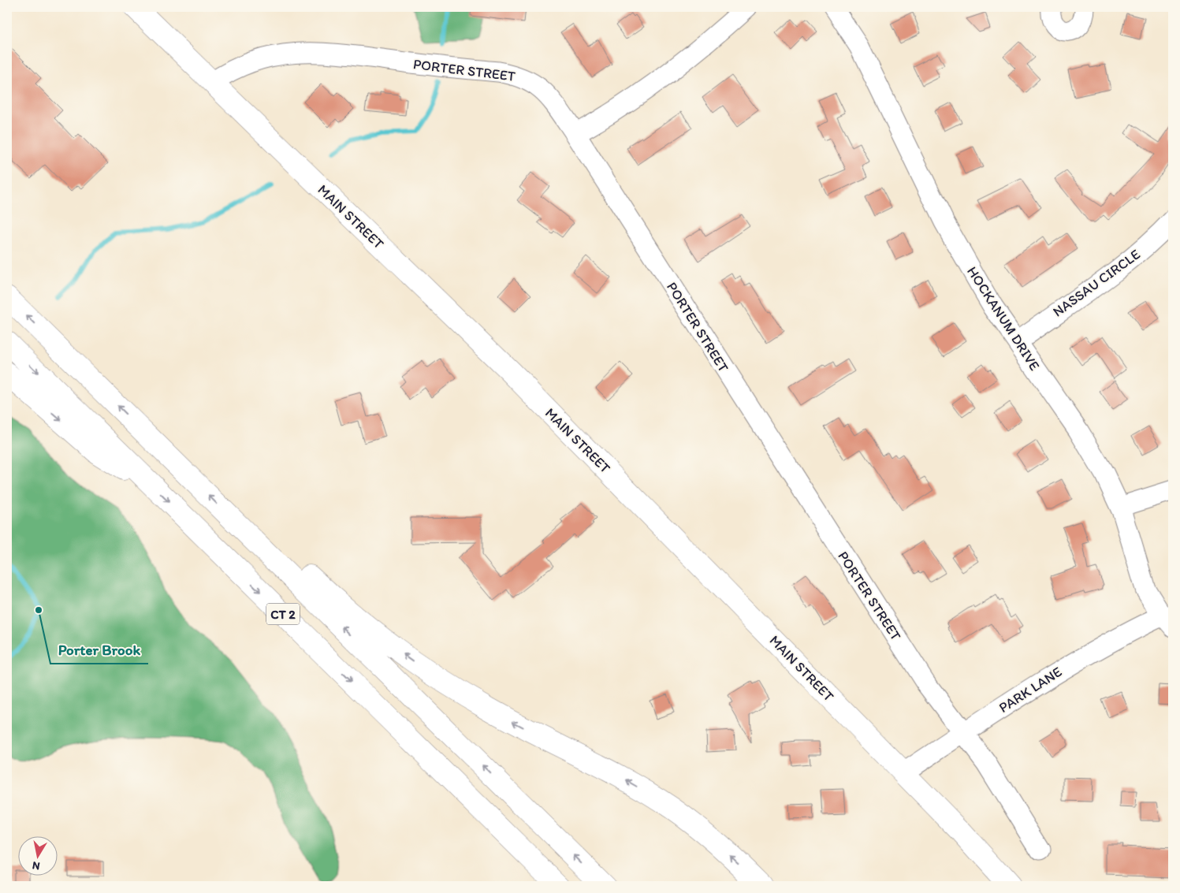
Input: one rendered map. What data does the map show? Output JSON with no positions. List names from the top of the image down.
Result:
{
  "streets": {
    "main road": ["MAIN STREET", "CT 2"],
    "street": [
      "PORTER STREET",
      "NASSAU CIRCLE",
      "HOCKANUM DRIVE",
      "PARK LANE"
    ]
  },
  "crossings": [
    ["PORTER STREET", "MAIN STREET"],
    ["PORTER STREET", "PARK LANE"],
    ["MAIN STREET", "PARK LANE"],
    ["NASSAU CIRCLE", "HOCKANUM DRIVE"],
    ["HOCKANUM DRIVE", "PARK LANE"]
  ],
  "places": ["Porter Brook"],
  "north": "bottom"
}
